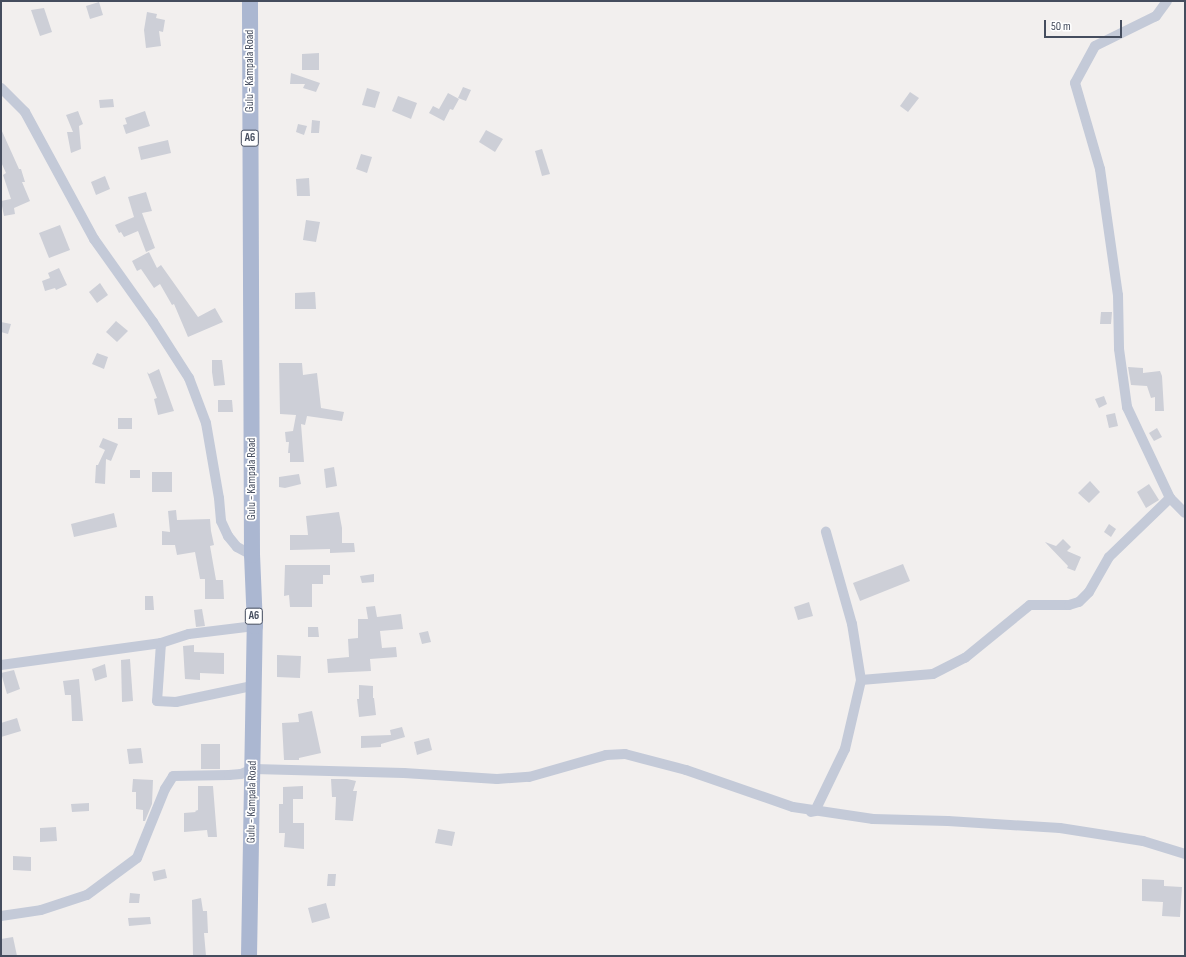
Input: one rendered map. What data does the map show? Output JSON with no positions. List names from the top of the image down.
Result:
{
  "streets": {
    "main road": ["Gulu - Kampala Road", "A6"]
  },
  "scale_bar": "50 m"
}
